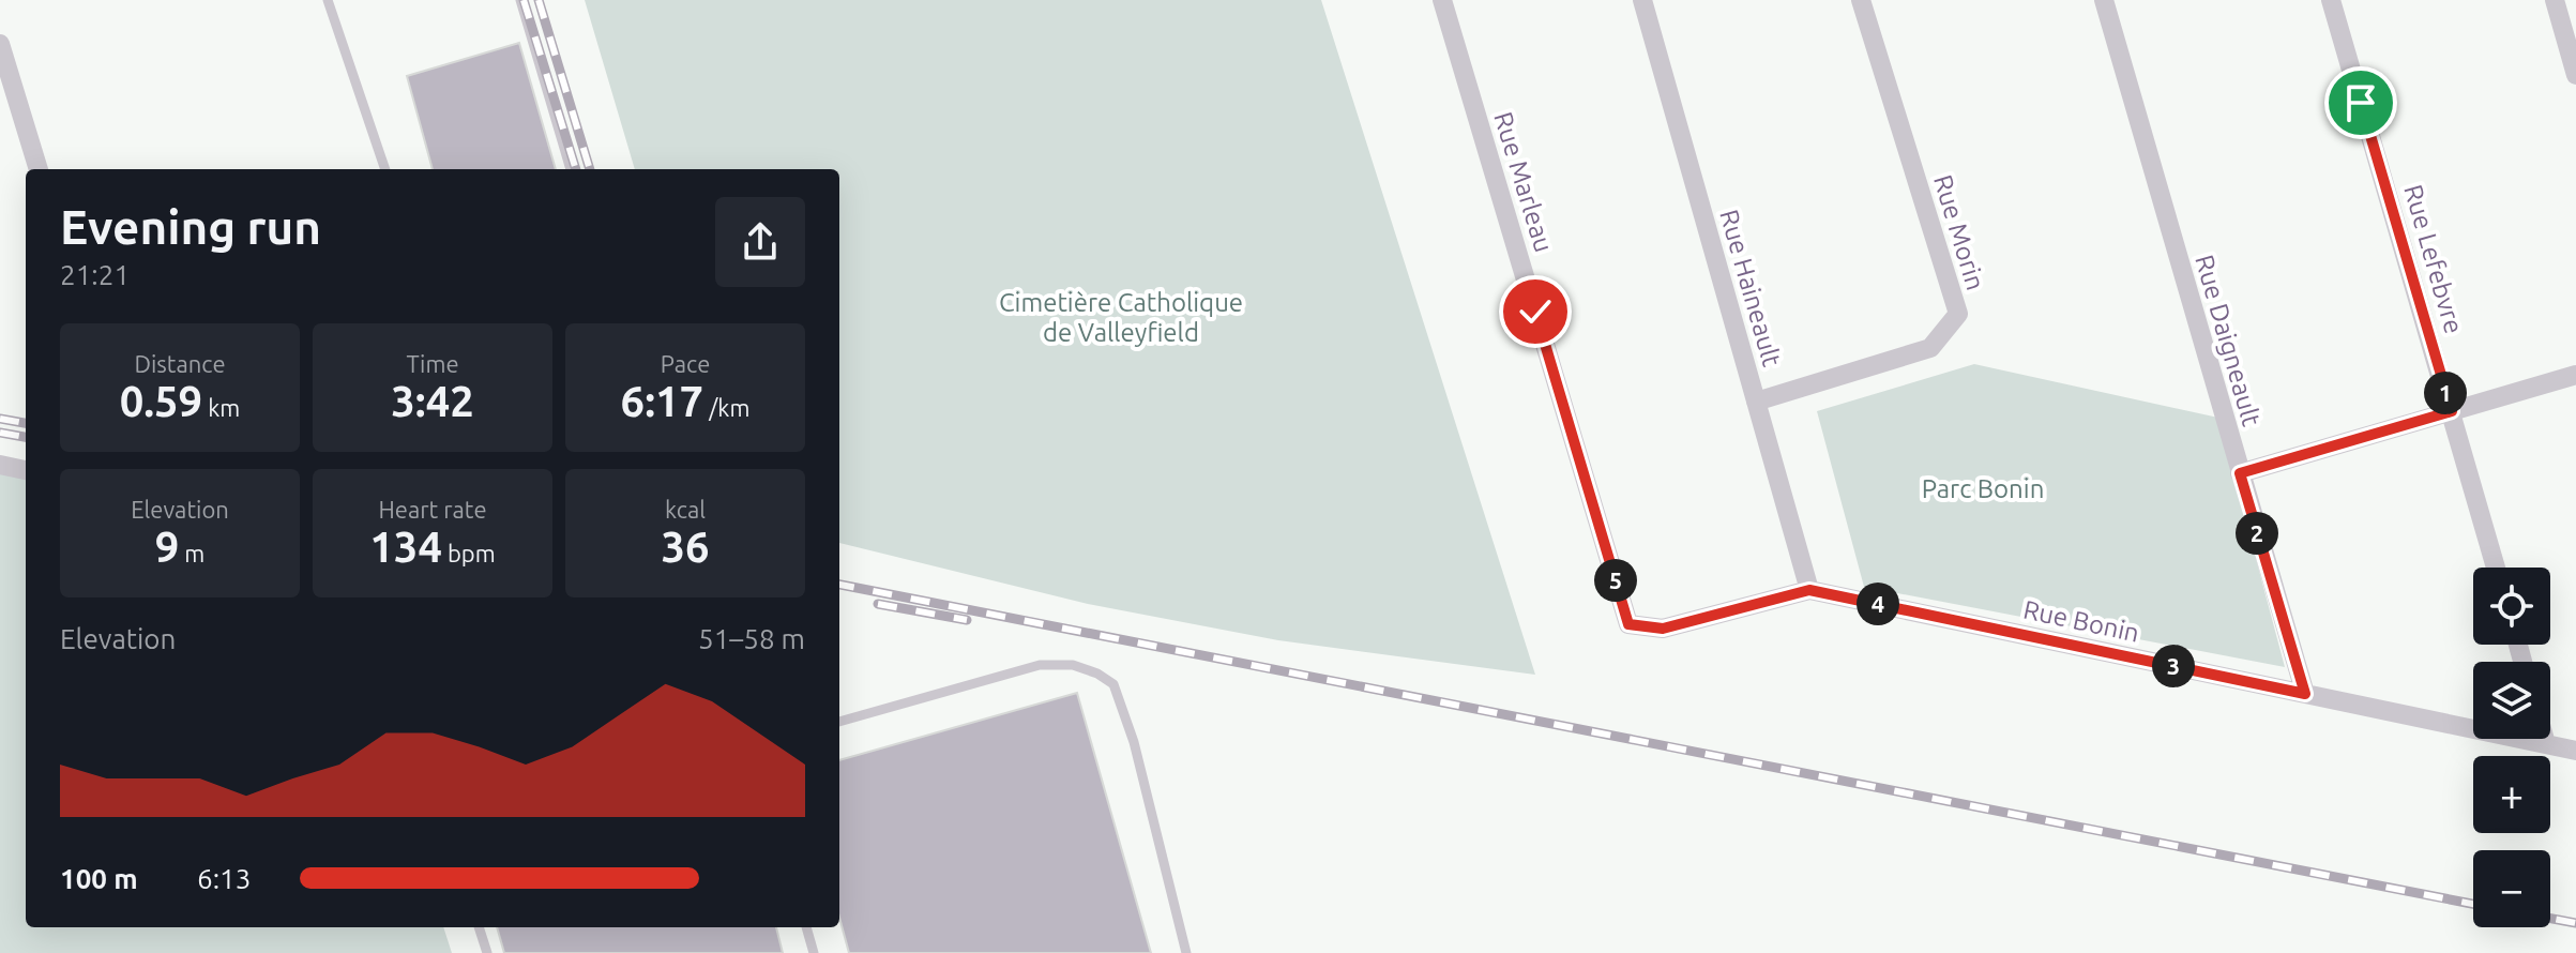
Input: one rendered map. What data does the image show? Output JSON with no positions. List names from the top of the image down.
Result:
{
  "streets": {
    "street": [
      "Rue Marleau",
      "Rue Morin",
      "Rue Lefebvre",
      "Rue Haineault",
      "Rue Daigneault",
      "Rue Bonin"
    ]
  },
  "crossings": [
    ["Rue Marleau", "Rue Bonin"],
    ["Rue Morin", "Rue Haineault"],
    ["Rue Haineault", "Rue Bonin"],
    ["Rue Daigneault", "Rue Bonin"]
  ],
  "parks": ["Cimetière Catholique de Valleyfield", "Parc Bonin"],
  "page": {
    "heading": ["Evening run", "21:21"],
    "stats": [
      ["Distance", "0.59 km"],
      ["Time", "3:42"],
      ["Pace", "6:17 /km"],
      ["Elevation", "9 m"],
      ["Heart rate", "134 bpm"],
      ["kcal", "36"]
    ],
    "pins": [
      "1",
      "2",
      "5",
      "4",
      "3"
    ],
    "map_buttons": ["+", "−"],
    "chart": ["Elevation", "51–58 m"],
    "list": [
      {
        "name": "100 m",
        "note": "6:13"
      }
    ]
  }
}
